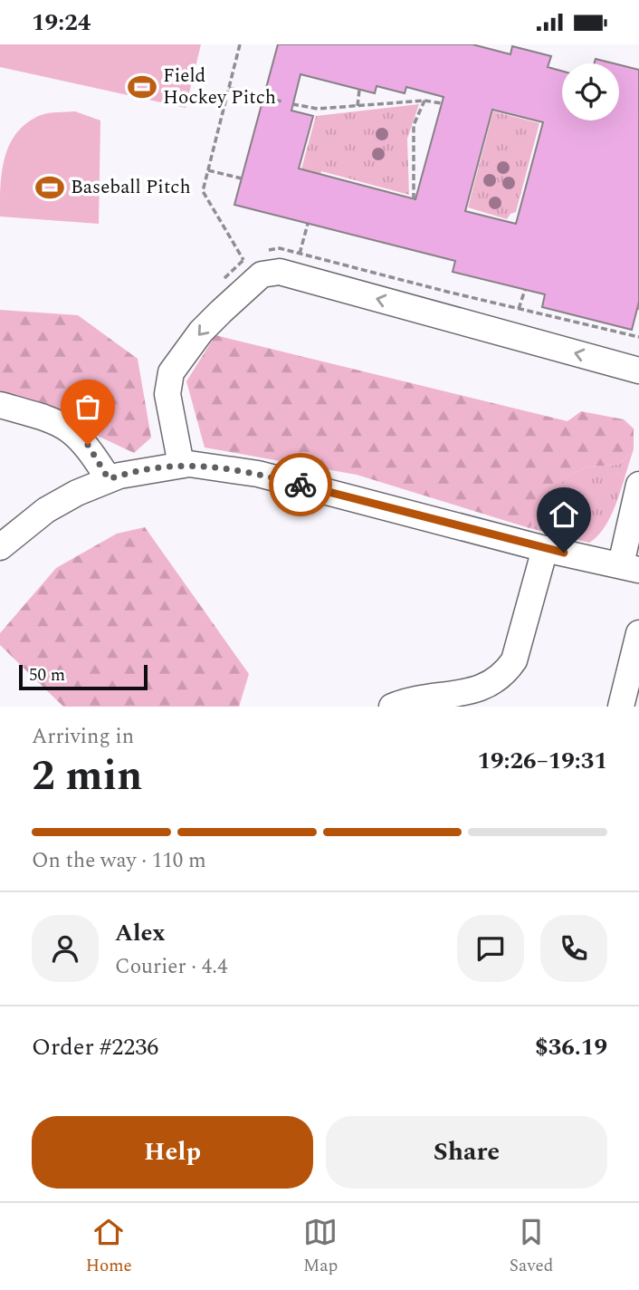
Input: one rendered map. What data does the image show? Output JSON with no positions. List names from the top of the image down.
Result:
{
  "places": {
    "sports": ["Field Hockey Pitch", "Baseball Pitch"]
  },
  "scale_bar": "50 m",
  "page": {
    "status": "19:24",
    "scale": "50 m",
    "heading": ["2 min", "Arriving in", "19:26–19:31"],
    "panel": [
      "Alex",
      "Courier · 4.4",
      "Order #2236",
      "$36.19"
    ],
    "bar": "On the way · 110 m",
    "buttons": ["Help", "Share"],
    "tabs": ["Home", "Map", "Saved"]
  }
}
